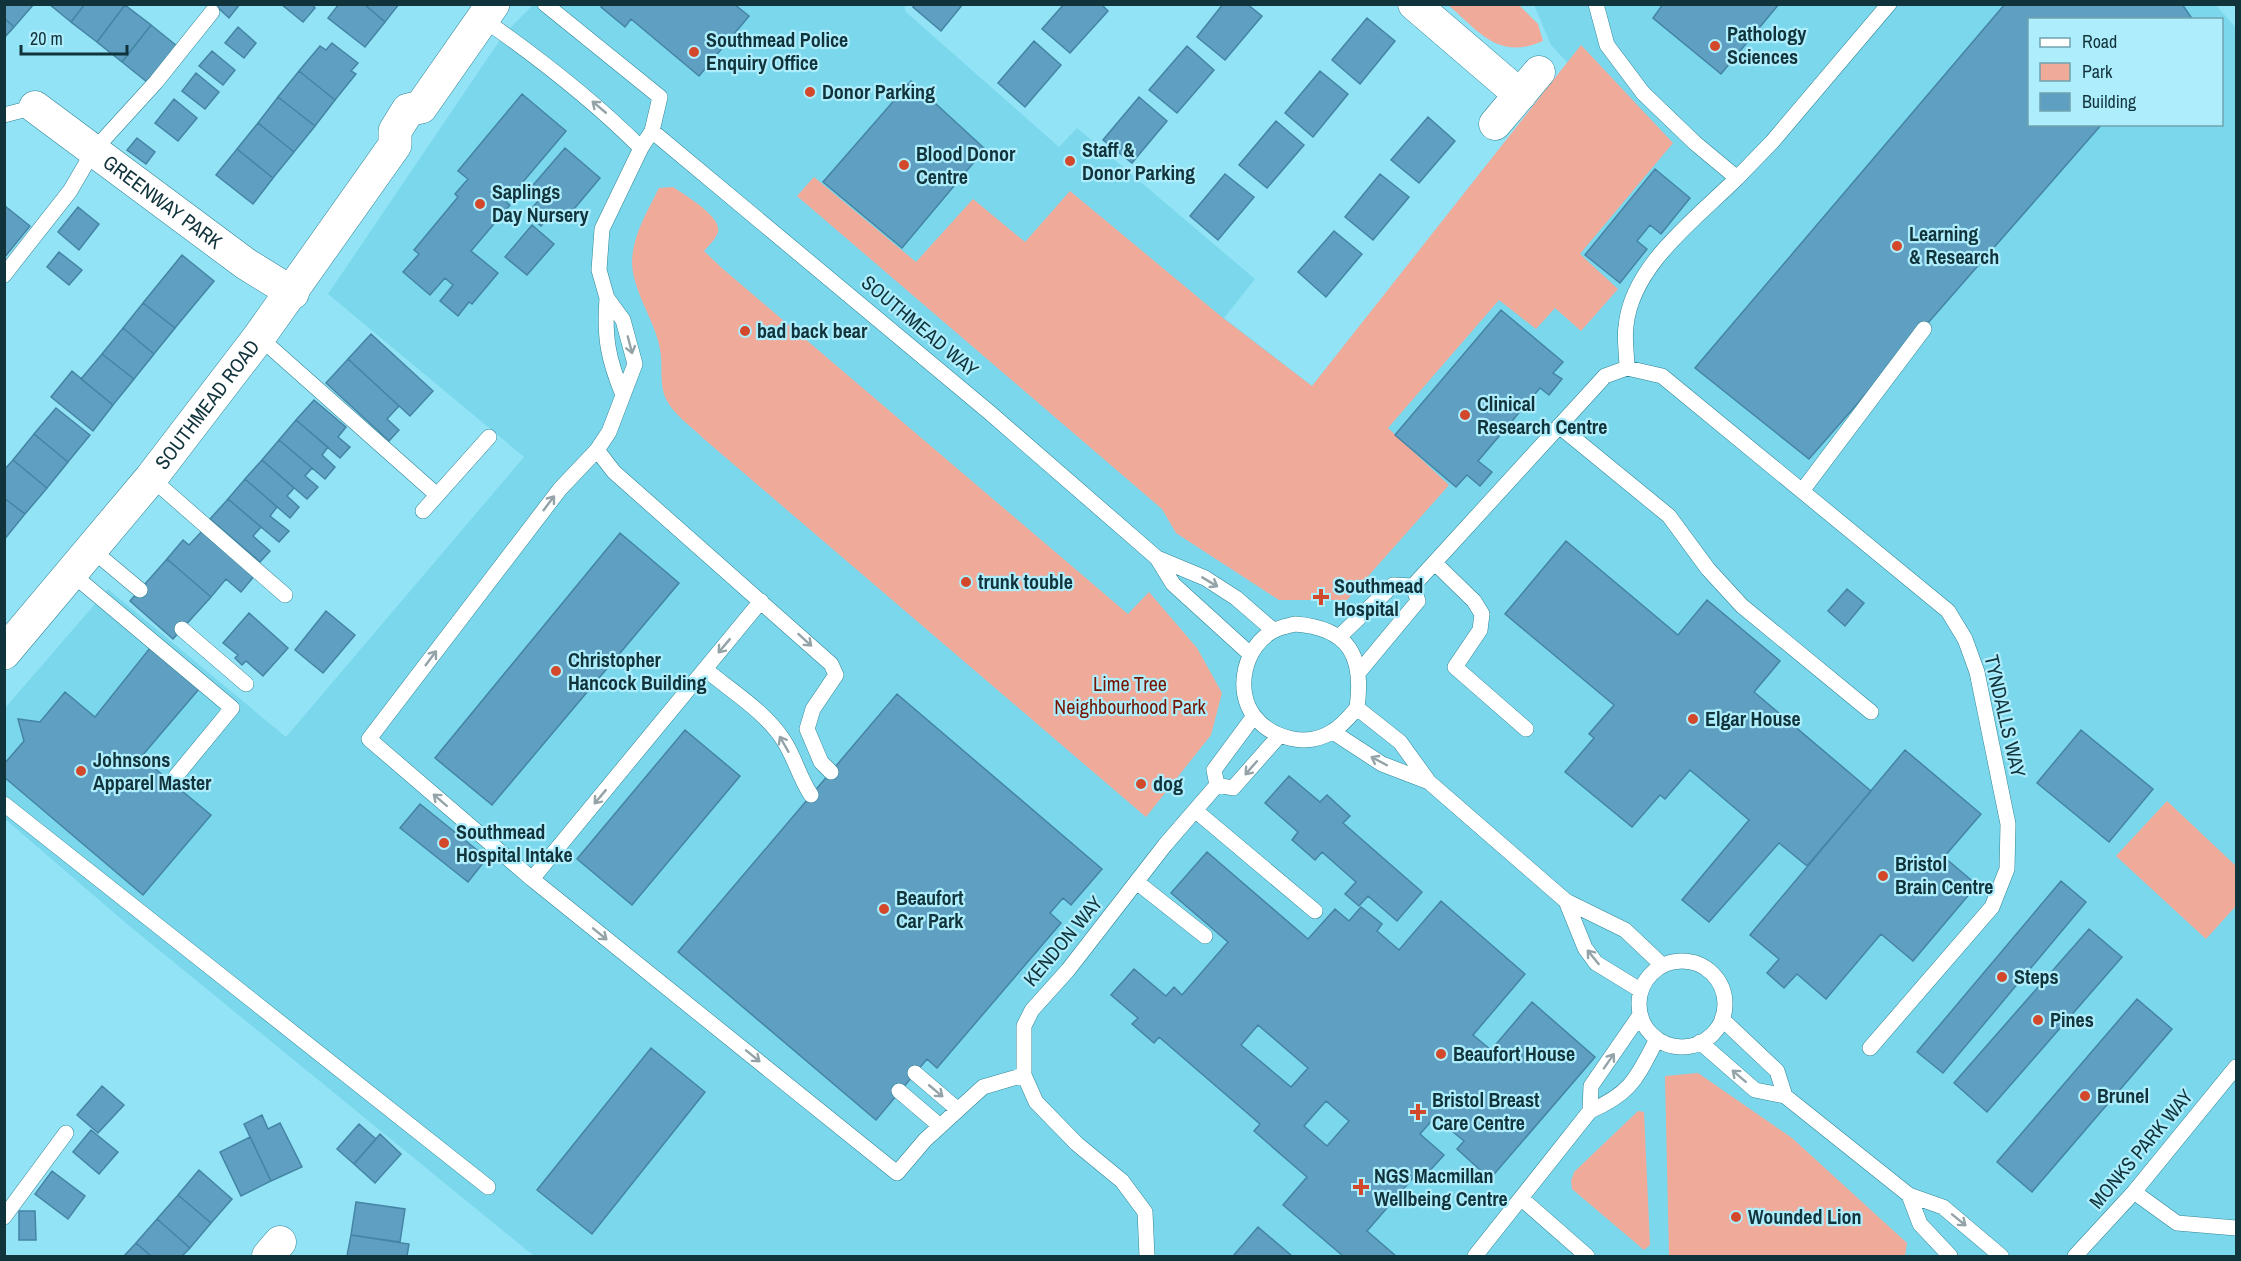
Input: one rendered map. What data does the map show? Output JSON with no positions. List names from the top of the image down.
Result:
{
  "streets": {
    "main road": ["SOUTHMEAD ROAD"],
    "street": ["GREENWAY PARK"],
    "lane": [
      "SOUTHMEAD WAY",
      "TYNDALLS WAY",
      "KENDON WAY",
      "MONKS PARK WAY"
    ]
  },
  "crossings": [
    ["GREENWAY PARK", "SOUTHMEAD ROAD"]
  ],
  "parks": ["Lime Tree Neighbourhood Park"],
  "places": {
    "other": [
      "Pathology Sciences",
      "Southmead Police Enquiry Office",
      "Donor Parking",
      "Staff & Donor Parking",
      "Blood Donor Centre",
      "Saplings Day Nursery",
      "Learning & Research",
      "bad back bear",
      "Clinical Research Centre",
      "trunk touble",
      "Christopher Hancock Building",
      "Elgar House",
      "Johnsons Apparel Master",
      "dog",
      "Southmead Hospital Intake",
      "Bristol Brain Centre",
      "Beaufort Car Park",
      "Steps",
      "Pines",
      "Beaufort House",
      "Brunel",
      "Wounded Lion"
    ],
    "health": ["Southmead Hospital", "Bristol Breast Care Centre", "NGS Macmillan Wellbeing Centre"]
  },
  "legend": ["Road", "Park", "Building"],
  "scale_bar": "20 m"
}
